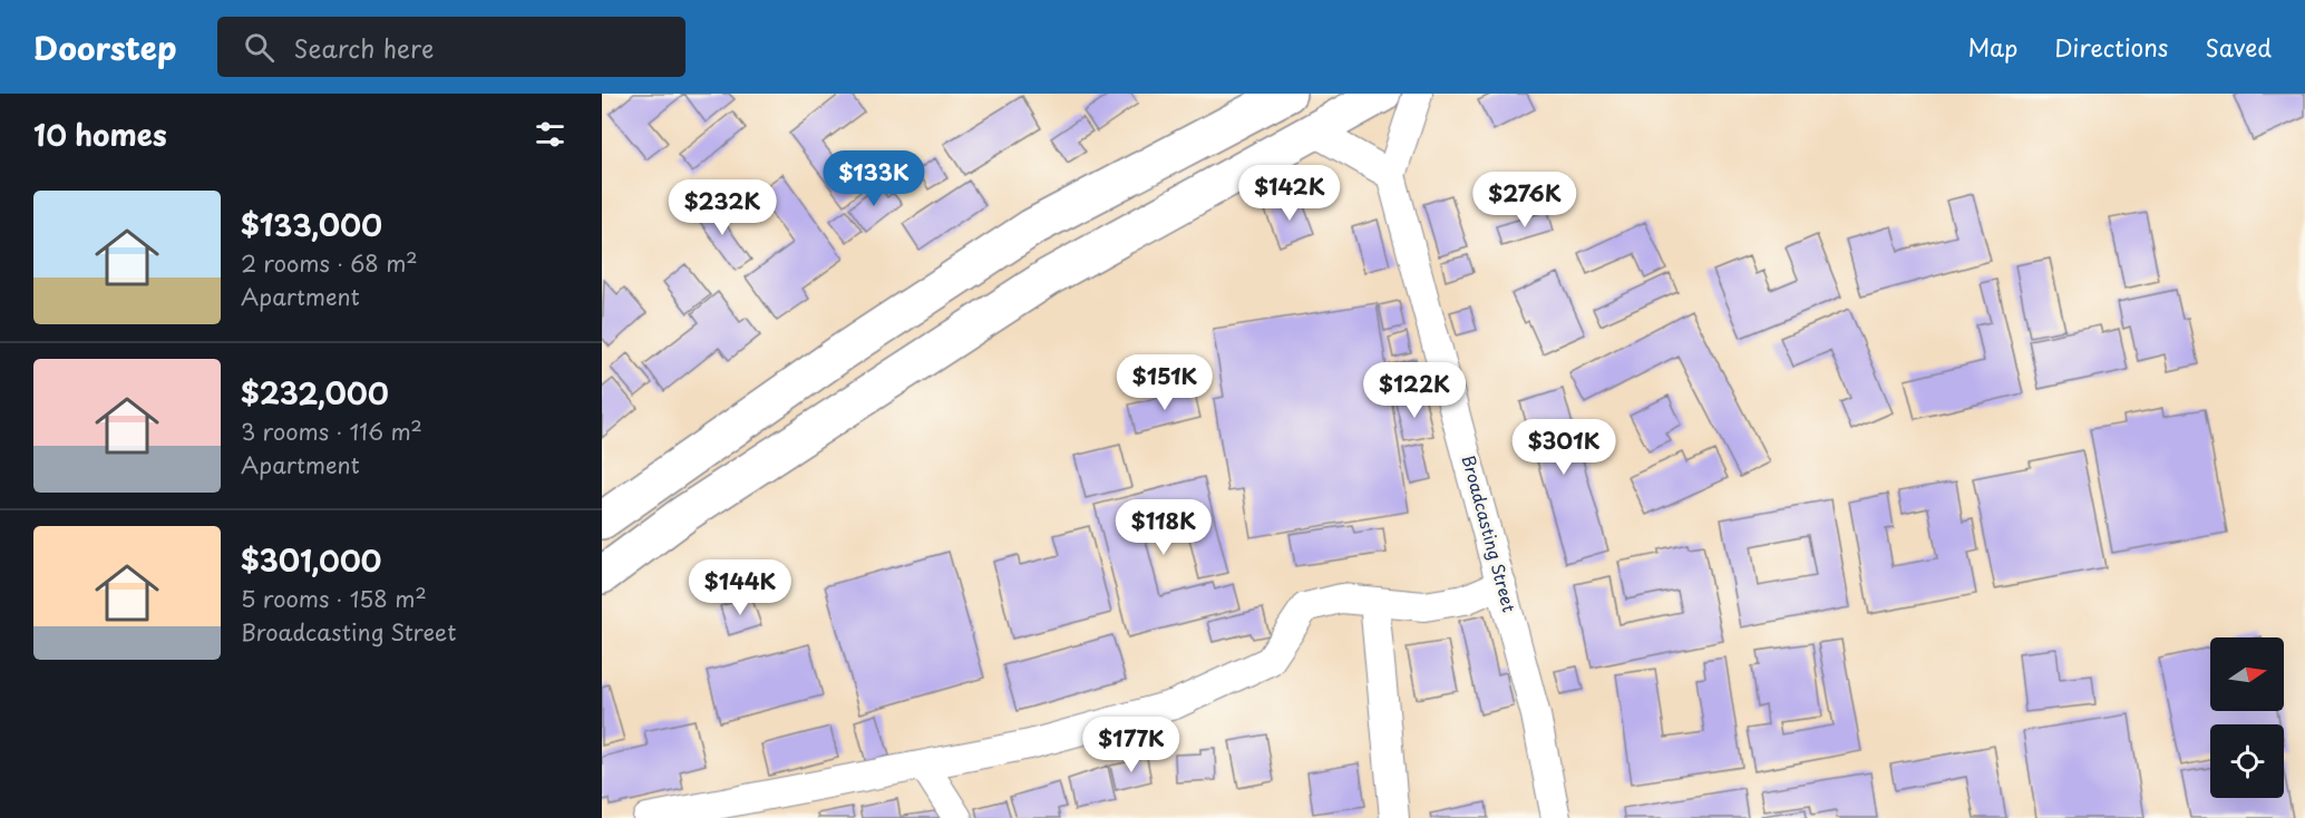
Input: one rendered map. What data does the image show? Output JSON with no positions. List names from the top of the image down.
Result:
{
  "streets": {
    "street": ["Broadcasting Street"]
  },
  "north": "right",
  "page": {
    "header": "Doorstep",
    "search": "Search here",
    "nav": ["Map", "Directions", "Saved"],
    "heading": "10 homes",
    "price": [
      "$133K",
      "$142K",
      "$276K",
      "$232K",
      "$151K",
      "$122K",
      "$301K",
      "$118K",
      "$144K",
      "$177K"
    ],
    "list": [
      {
        "name": "$133,000",
        "note": "2 rooms · 68 m² · Apartment"
      },
      {
        "name": "$232,000",
        "note": "3 rooms · 116 m² · Apartment"
      },
      {
        "name": "$301,000",
        "note": "5 rooms · 158 m² · Broadcasting Street"
      }
    ]
  }
}
